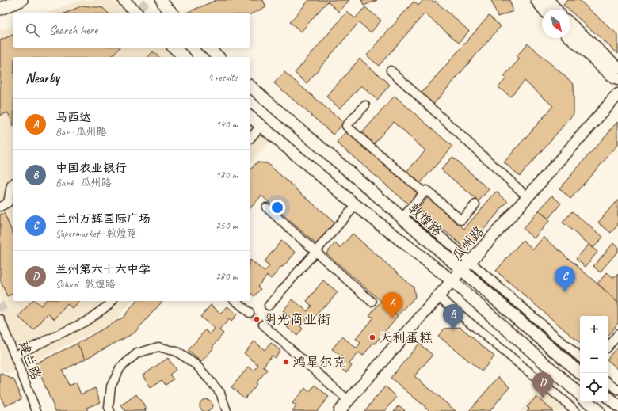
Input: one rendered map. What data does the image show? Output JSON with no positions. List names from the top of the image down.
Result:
{
  "streets": {
    "main road": ["敦煌路", "瓜州路"],
    "street": ["建兰路"]
  },
  "crossings": [
    ["敦煌路", "瓜州路"]
  ],
  "places": ["阴光商业街", "天利蛋糕", "鸿星尔克"],
  "north": "bottom right",
  "page": {
    "search": "Search here",
    "heading": ["Nearby", "4 results"],
    "list": [
      {
        "mark": "A",
        "name": "马西达",
        "note": "Bar · 瓜州路",
        "value": "140 m"
      },
      {
        "mark": "B",
        "name": "中国农业银行",
        "note": "Bank · 瓜州路",
        "value": "180 m"
      },
      {
        "mark": "C",
        "name": "兰州万辉国际广场",
        "note": "Supermarket · 敦煌路",
        "value": "250 m"
      },
      {
        "mark": "D",
        "name": "兰州第六十六中学",
        "note": "School · 敦煌路",
        "value": "280 m"
      }
    ],
    "pins": [
      "C",
      "A",
      "B",
      "D"
    ],
    "map_buttons": ["+", "−"]
  }
}
